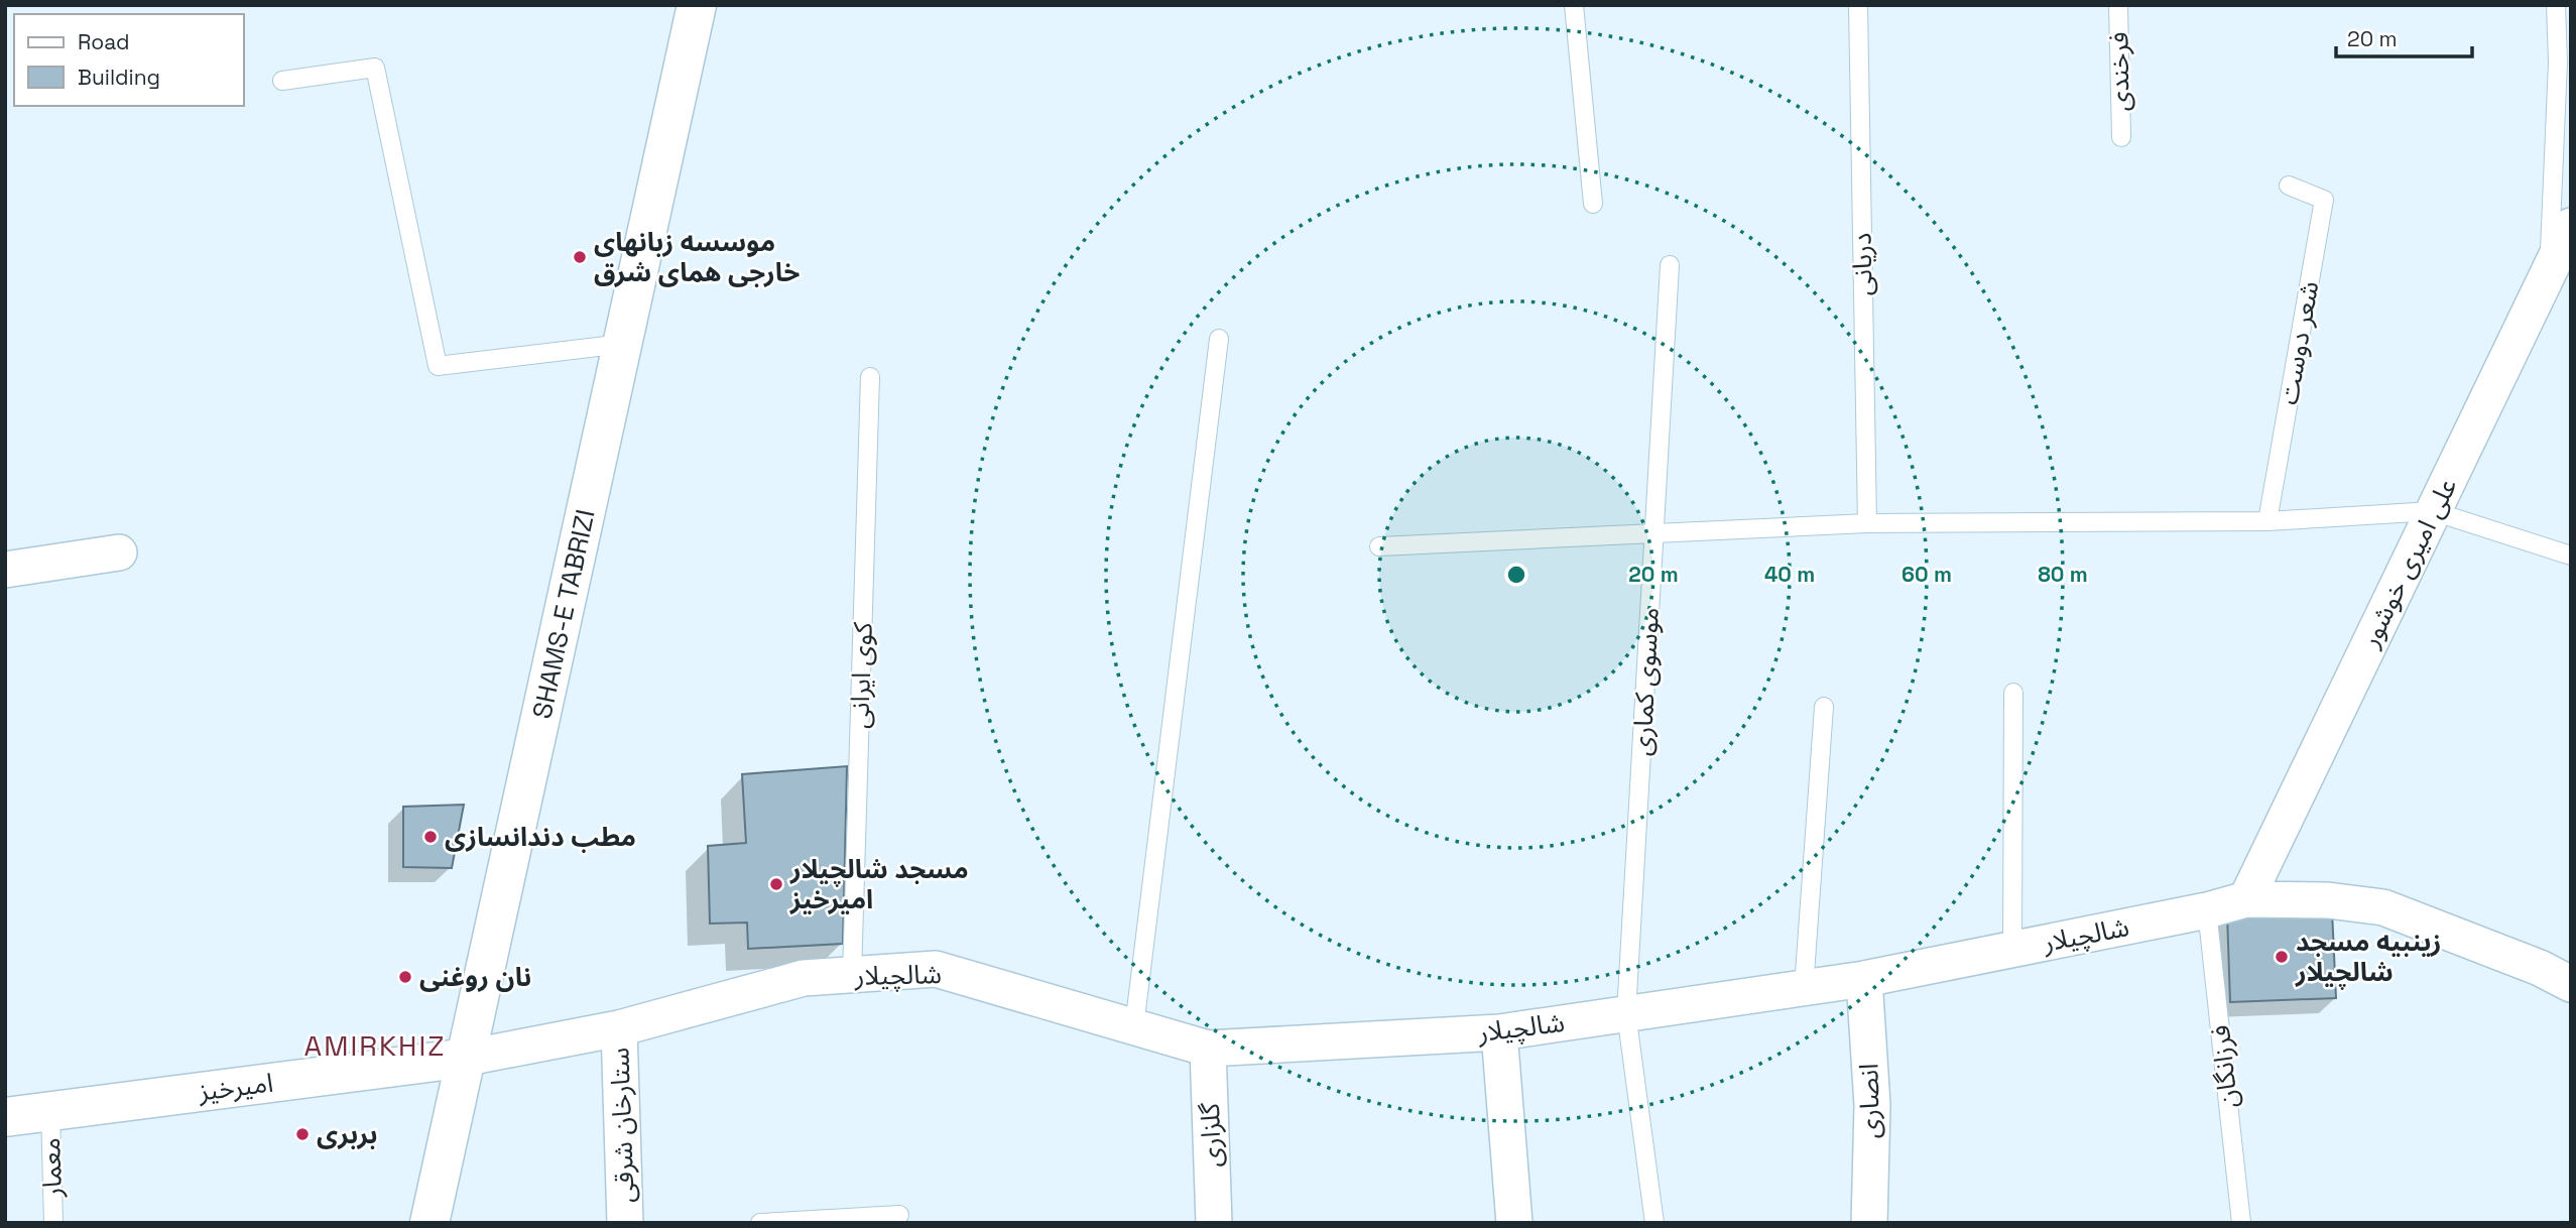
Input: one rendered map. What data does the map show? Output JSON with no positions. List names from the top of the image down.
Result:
{
  "streets": {
    "main road": ["SHAMS-E TABRIZI", "امیرخیز"],
    "street": [
      "علی امیری خوشور",
      "شالچیلار",
      "انصاری",
      "ستارخان شرقی",
      "گلزاری"
    ],
    "lane": [
      "فرخندی",
      "دریانی",
      "شعر دوست",
      "کوی ایرانی",
      "موسوی کماری",
      "فرزانگان",
      "معمار"
    ]
  },
  "crossings": [
    ["علی امیری خوشور", "شالچیلار"],
    ["SHAMS-E TABRIZI", "شالچیلار"],
    ["SHAMS-E TABRIZI", "امیرخیز"],
    ["کوی ایرانی", "شالچیلار"],
    ["موسوی کماری", "شالچیلار"],
    ["شالچیلار", "فرزانگان"],
    ["شالچیلار", "امیرخیز"],
    ["شالچیلار", "انصاری"],
    ["شالچیلار", "ستارخان شرقی"],
    ["شالچیلار", "گلزاری"],
    ["امیرخیز", "معمار"]
  ],
  "districts": ["AMIRKHIZ"],
  "places": [
    "موسسه زبانهای خارجی همای شرق",
    "مطب دندانسازی",
    "مسجد شالچیلار امیرخیز",
    "زینبیه مسجد شالچیلار",
    "نان روغنی",
    "بربری"
  ],
  "legend": ["Road", "Building"],
  "scale_bar": "20 m",
  "rings": [
    "20 m",
    "40 m",
    "60 m",
    "80 m"
  ]
}
